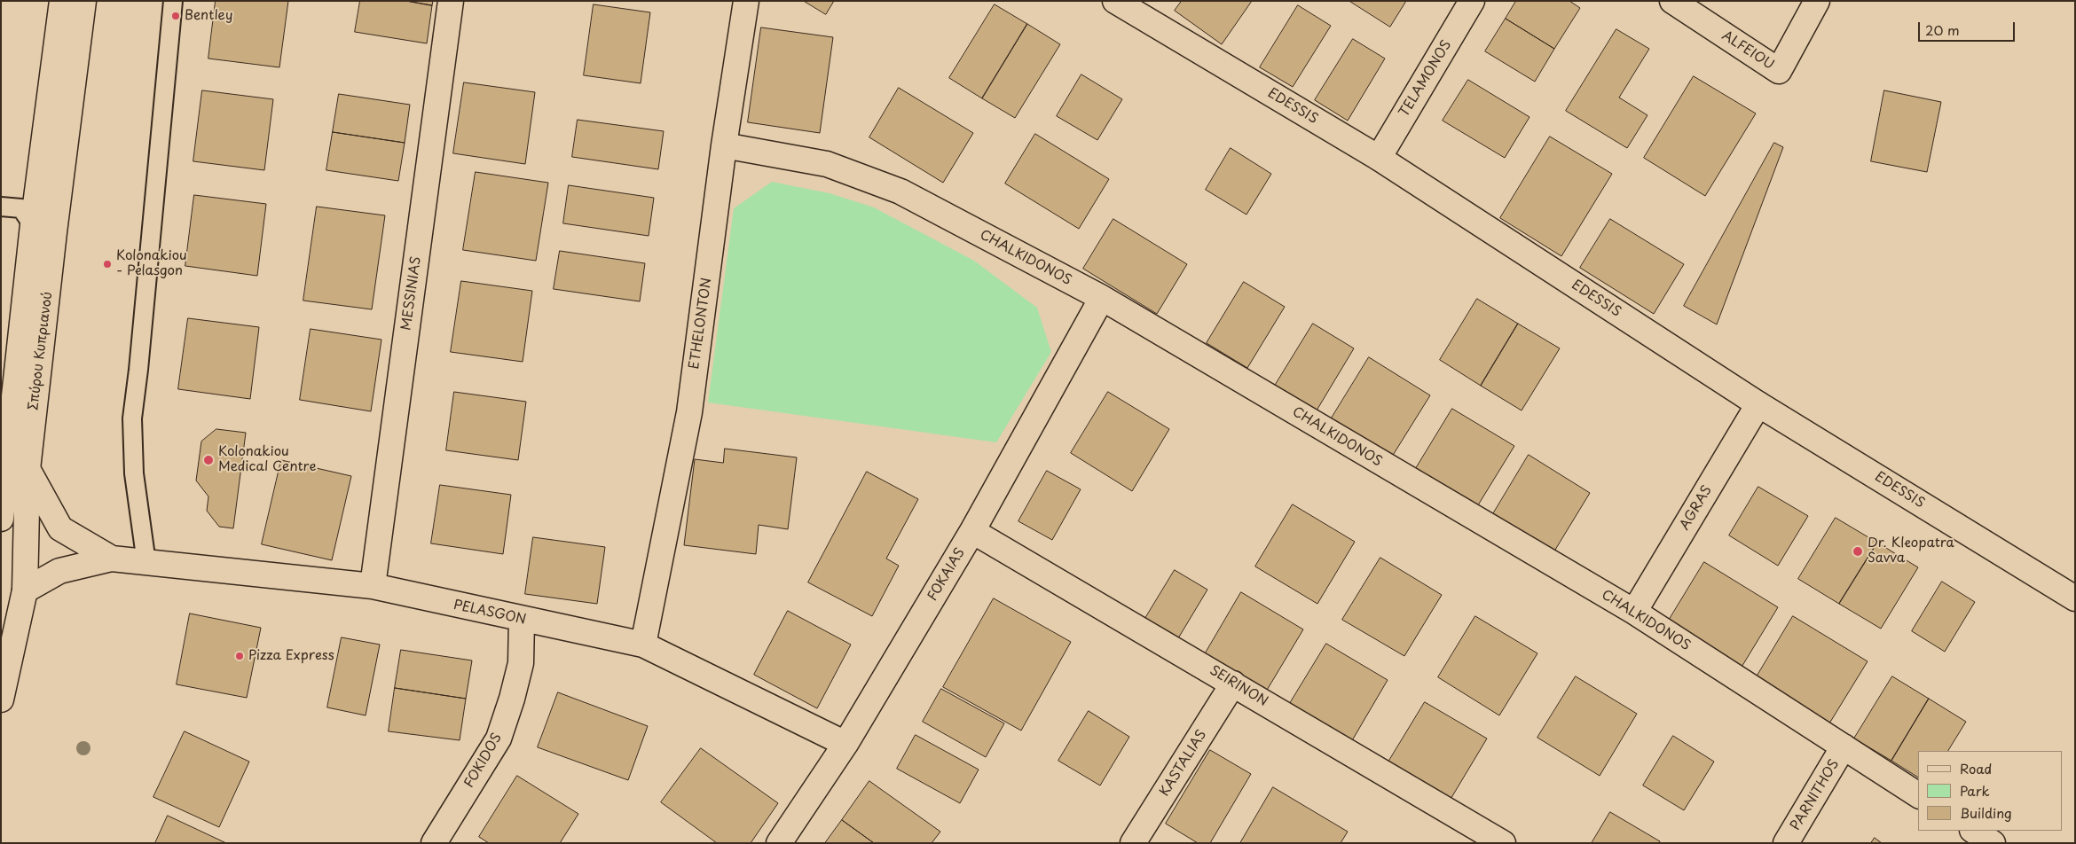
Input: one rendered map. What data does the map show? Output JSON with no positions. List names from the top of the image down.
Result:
{
  "streets": {
    "street": [
      "ALFEIOU",
      "TELAMONOS",
      "EDESSIS",
      "CHALKIDONOS",
      "MESSINIAS",
      "ETHELONTON",
      "Σπύρου Κυπριανού",
      "AGRAS",
      "FOKAIAS",
      "PELASGON",
      "SEIRINON",
      "FOKIDOS",
      "KASTALIAS",
      "PARNITHOS"
    ]
  },
  "crossings": [
    ["TELAMONOS", "EDESSIS"],
    ["EDESSIS", "AGRAS"],
    ["CHALKIDONOS", "ETHELONTON"],
    ["CHALKIDONOS", "AGRAS"],
    ["CHALKIDONOS", "FOKAIAS"],
    ["CHALKIDONOS", "PARNITHOS"],
    ["MESSINIAS", "PELASGON"],
    ["ETHELONTON", "PELASGON"],
    ["Σπύρου Κυπριανού", "PELASGON"],
    ["FOKAIAS", "PELASGON"],
    ["FOKAIAS", "SEIRINON"],
    ["PELASGON", "FOKIDOS"],
    ["SEIRINON", "KASTALIAS"]
  ],
  "places": [
    "Bentley",
    "Kolonakiou - Pelasgon",
    "Kolonakiou Medical Centre",
    "Dr. Kleopatra Savva",
    "Pizza Express"
  ],
  "legend": ["Road", "Park", "Building"],
  "scale_bar": "20 m"
}
